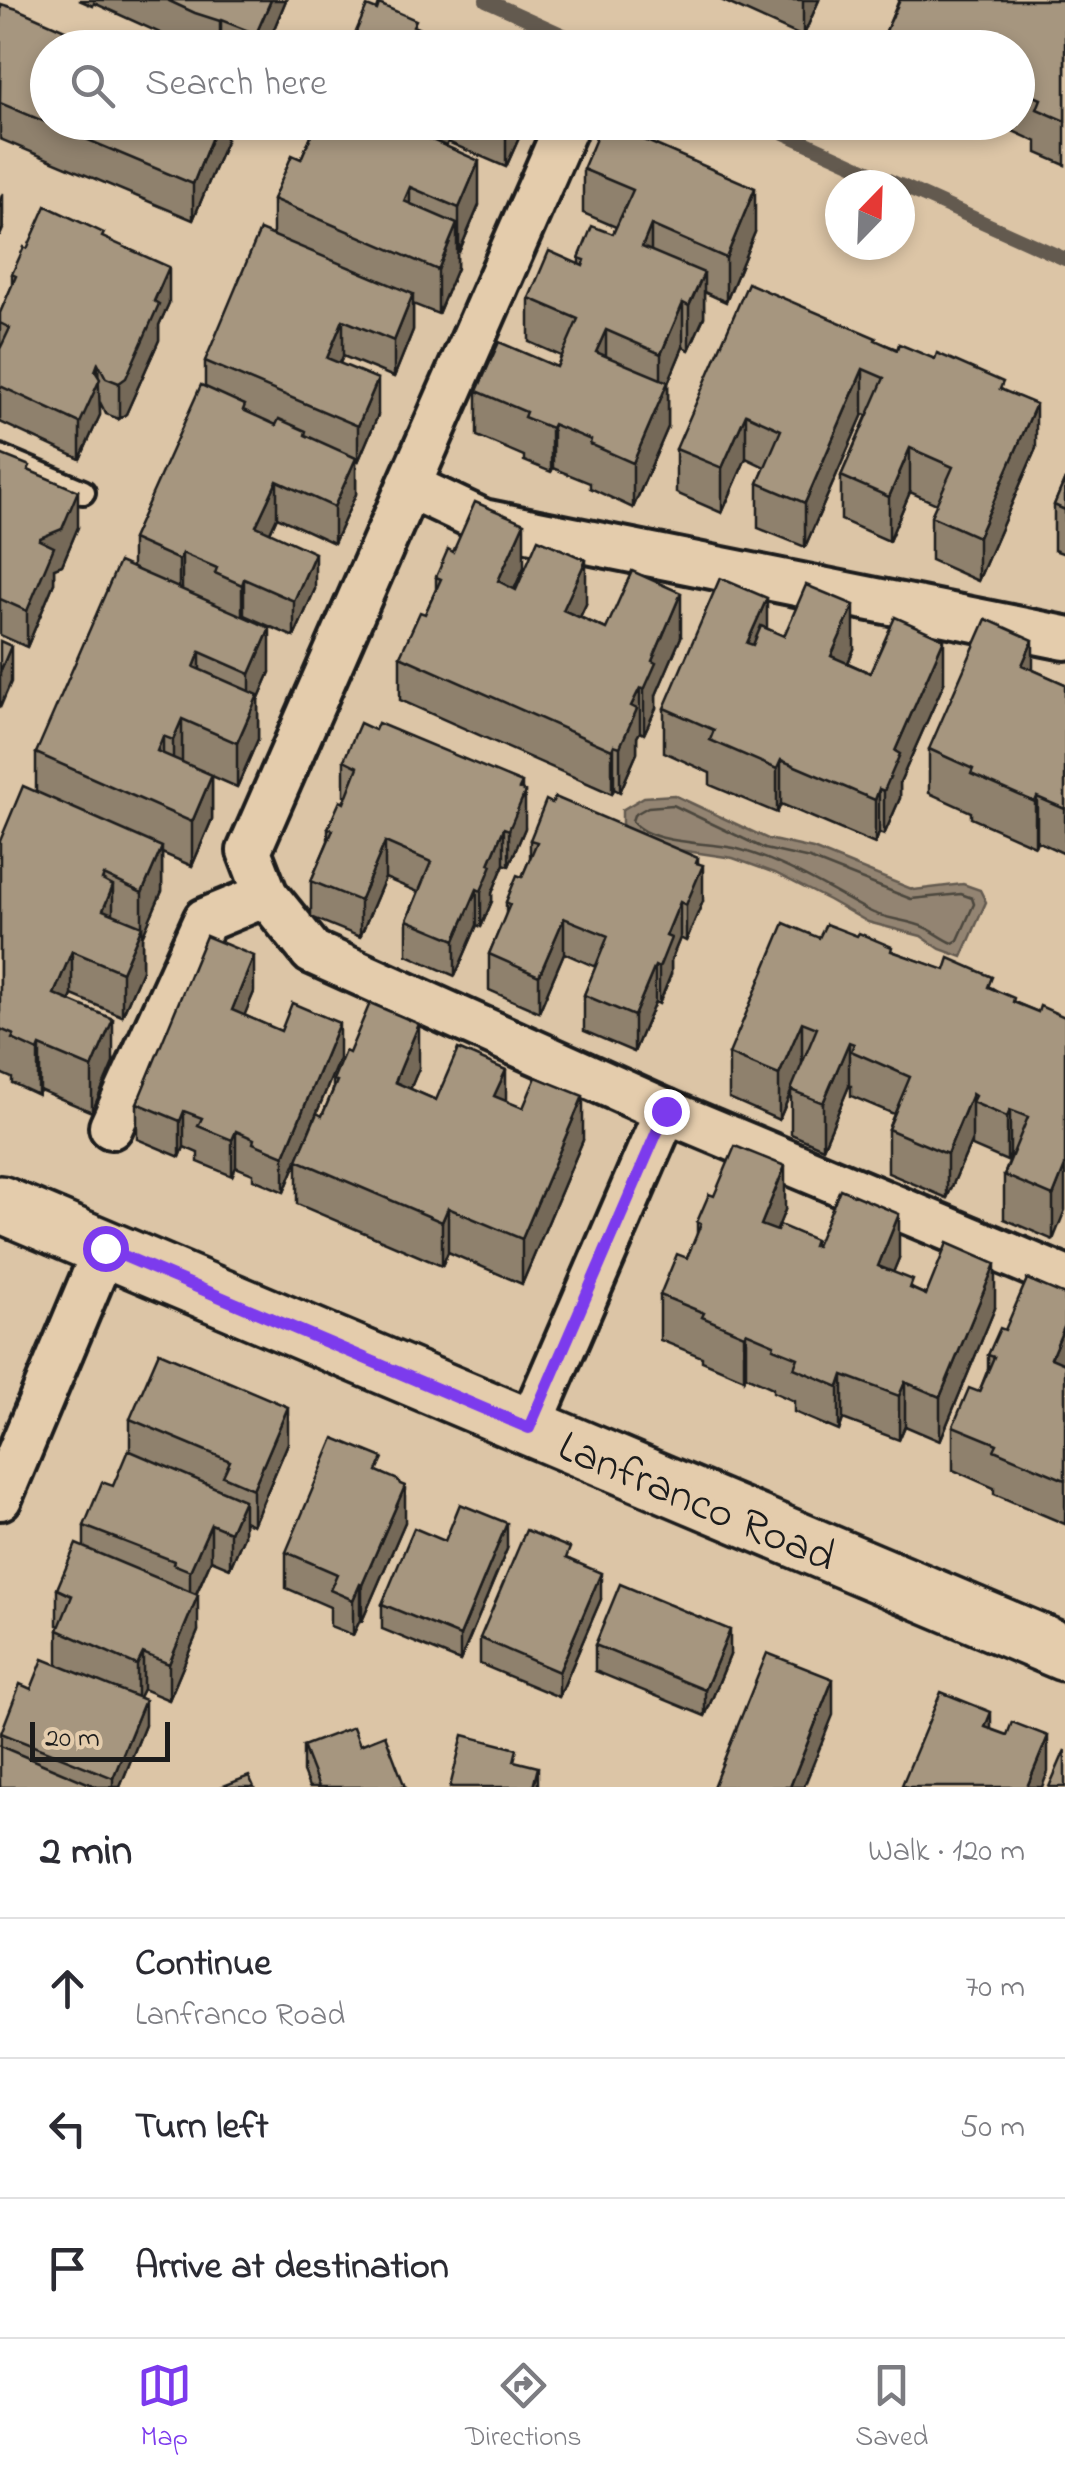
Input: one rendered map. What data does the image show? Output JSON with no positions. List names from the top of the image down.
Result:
{
  "streets": {
    "street": ["Lanfranco Road"]
  },
  "scale_bar": "20 m",
  "north": "top right",
  "page": {
    "search": "Search here",
    "scale": "20 m",
    "heading": ["2 min", "Walk · 120 m"],
    "list": [
      ["Continue", "Lanfranco Road", "70 m"],
      ["Turn left", "50 m"],
      "Arrive at destination"
    ],
    "nav": ["Map", "Directions", "Saved"]
  }
}
